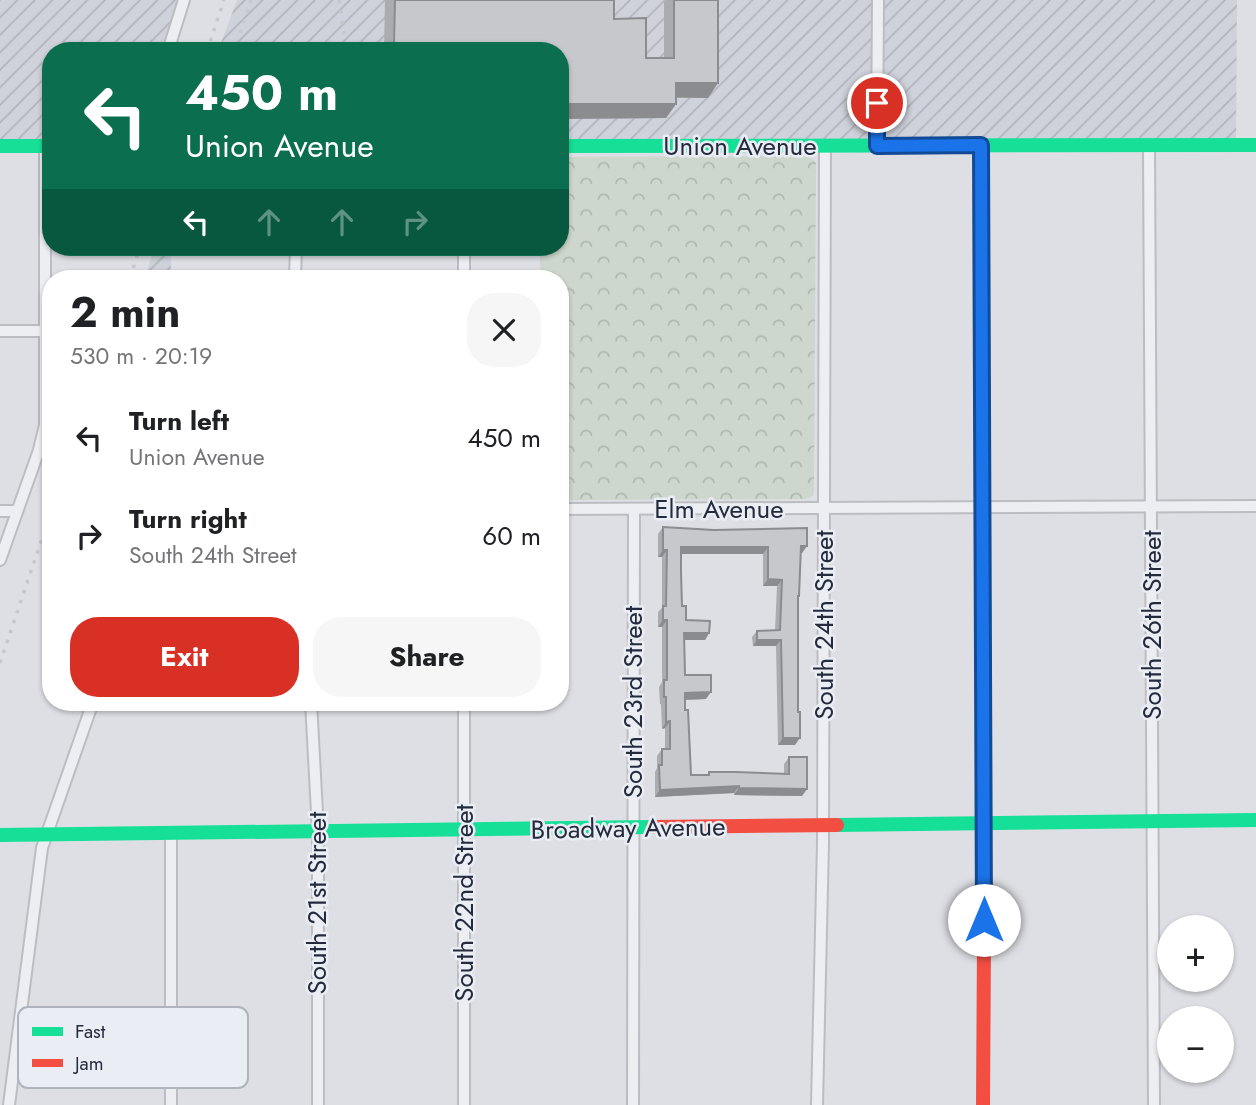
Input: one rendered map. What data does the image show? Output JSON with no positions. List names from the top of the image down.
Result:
{
  "streets": {
    "street": [
      "Union Avenue",
      "Elm Avenue",
      "South 24th Street",
      "South 26th Street",
      "South 23rd Street",
      "Broadway Avenue",
      "South 21st Street",
      "South 22nd Street"
    ]
  },
  "crossings": [
    ["Union Avenue", "South 24th Street"],
    ["Union Avenue", "South 26th Street"],
    ["Elm Avenue", "South 24th Street"],
    ["Elm Avenue", "South 26th Street"],
    ["Elm Avenue", "South 23rd Street"],
    ["South 24th Street", "Broadway Avenue"],
    ["South 26th Street", "Broadway Avenue"],
    ["South 23rd Street", "Broadway Avenue"],
    ["Broadway Avenue", "South 21st Street"],
    ["Broadway Avenue", "South 22nd Street"]
  ],
  "legend": ["Fast", "Jam"],
  "page": {
    "turn": ["450 m", "Union Avenue"],
    "heading": ["2 min", "530 m · 20:19"],
    "list": [
      {
        "name": "Turn left",
        "note": "Union Avenue",
        "value": "450 m"
      },
      {
        "name": "Turn right",
        "note": "South 24th Street",
        "value": "60 m"
      }
    ],
    "buttons": ["Exit", "Share"],
    "map_buttons": ["+", "−"]
  }
}
